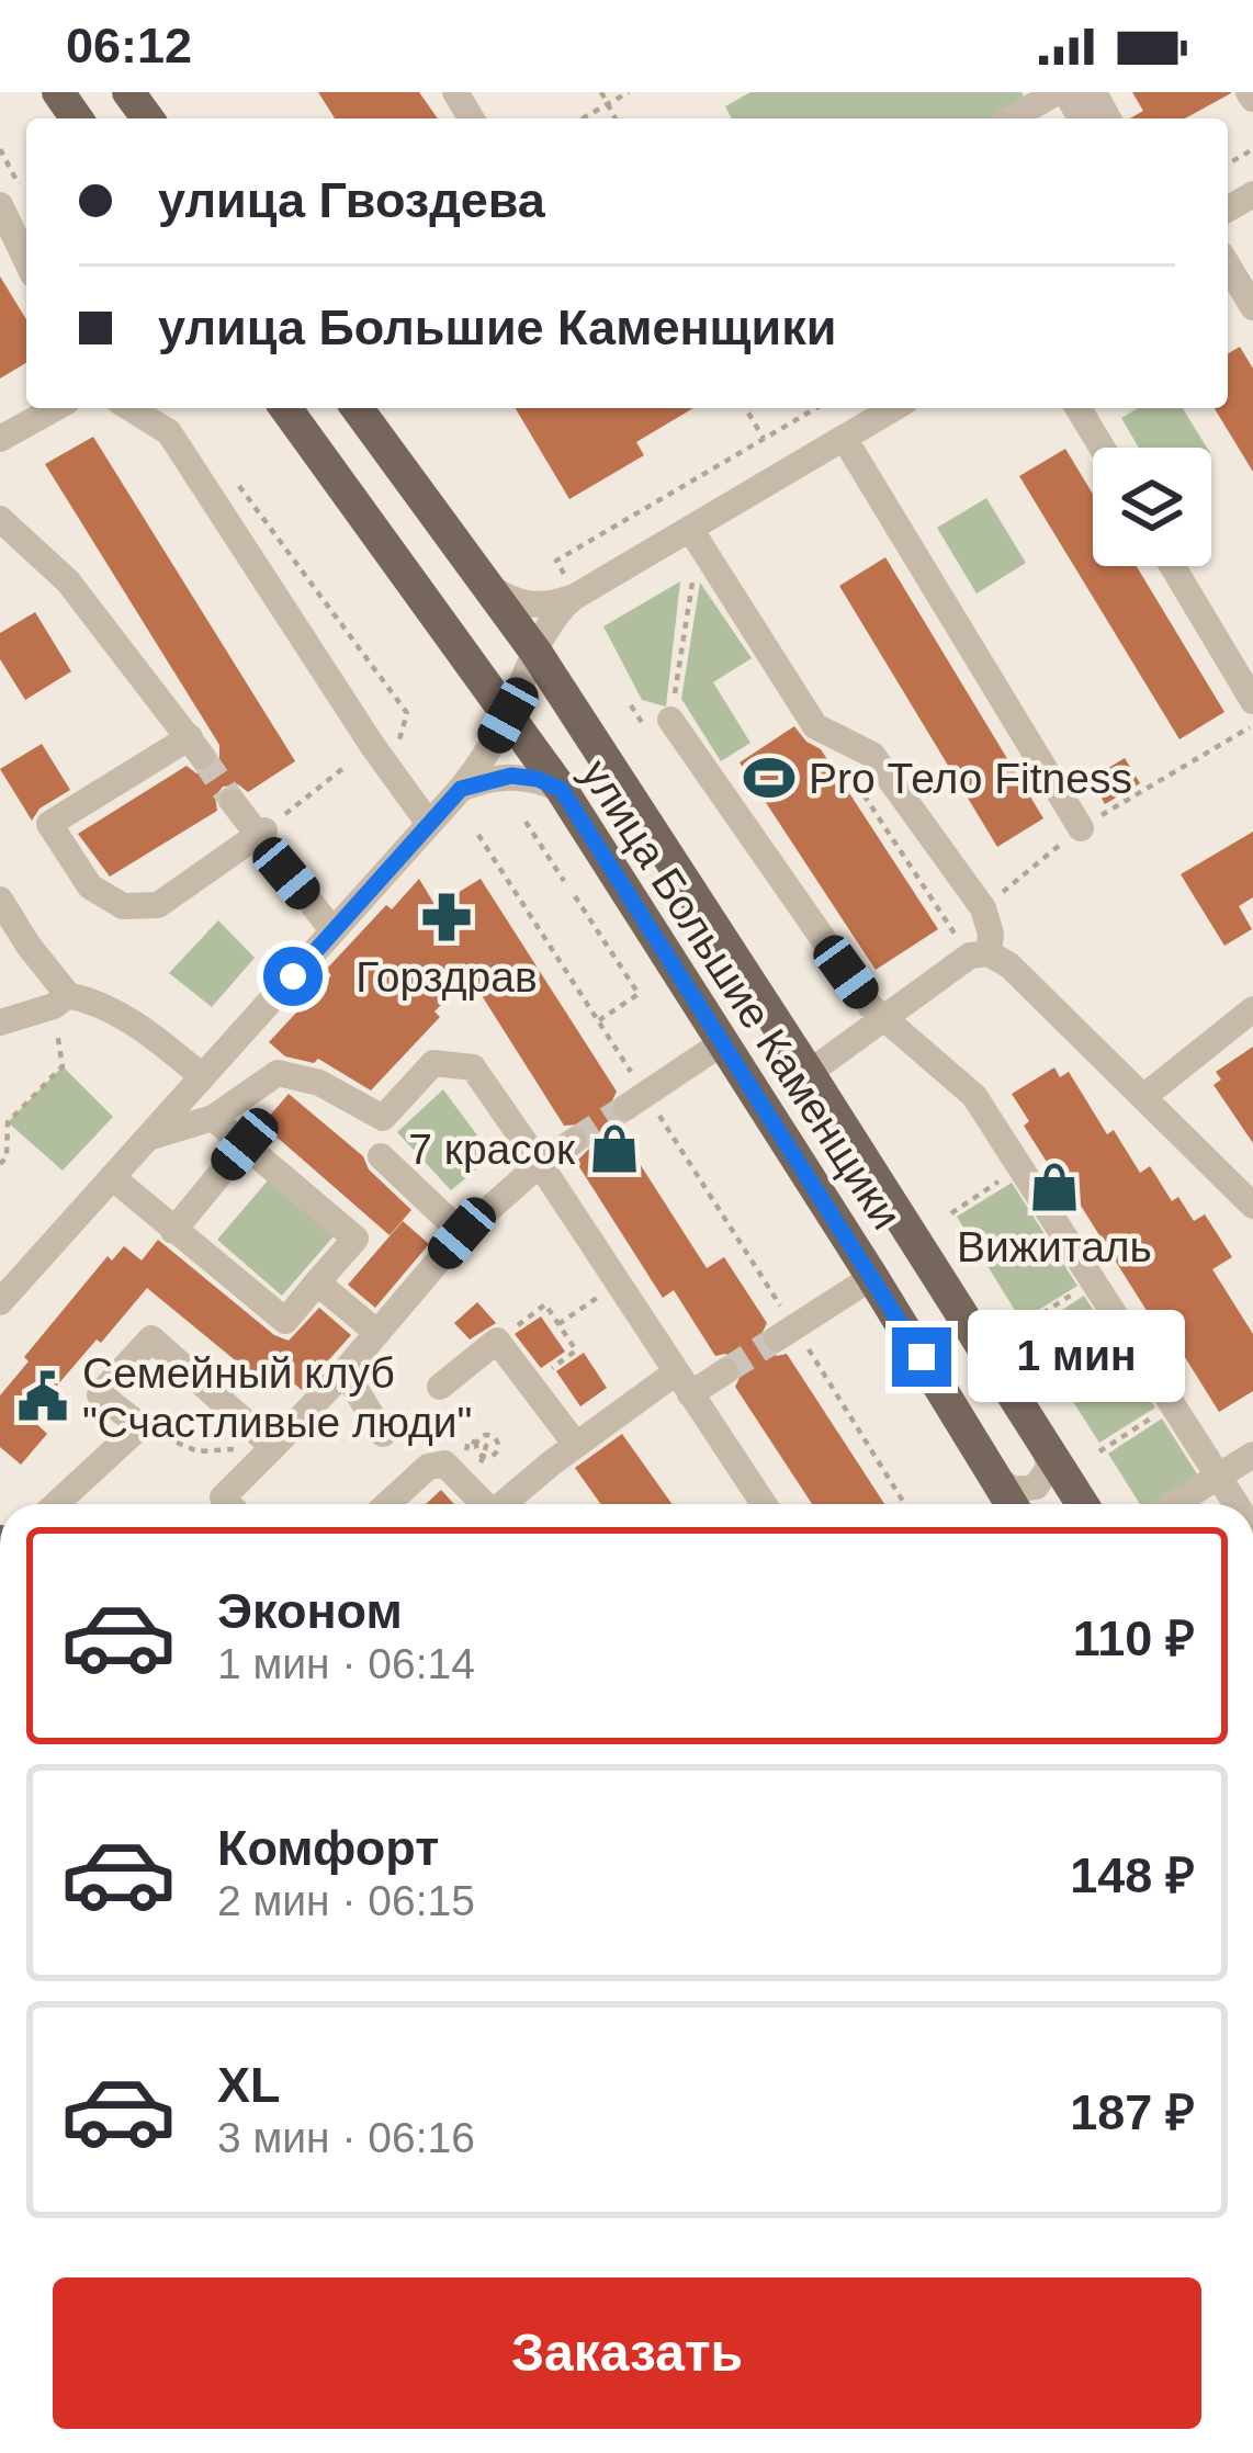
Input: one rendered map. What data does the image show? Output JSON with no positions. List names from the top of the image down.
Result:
{
  "streets": {
    "main road": ["улица Большие Каменщики"]
  },
  "places": {
    "sports": ["Pro Тело Fitness"],
    "pharmacy": ["Горздрав"],
    "shop": ["7 красок", "Вижиталь"],
    "public building": ["Семейный клуб \"Счастливые люди\""]
  },
  "page": {
    "status": "06:12",
    "banner": ["улица Гвоздева", "улица Большие Каменщики"],
    "bubble": "1 мин",
    "list": [
      {
        "name": "Эконом",
        "note": "1 мин · 06:14",
        "value": "110 ₽"
      },
      {
        "name": "Комфорт",
        "note": "2 мин · 06:15",
        "value": "148 ₽"
      },
      {
        "name": "XL",
        "note": "3 мин · 06:16",
        "value": "187 ₽"
      }
    ],
    "buttons": "Заказать"
  }
}
